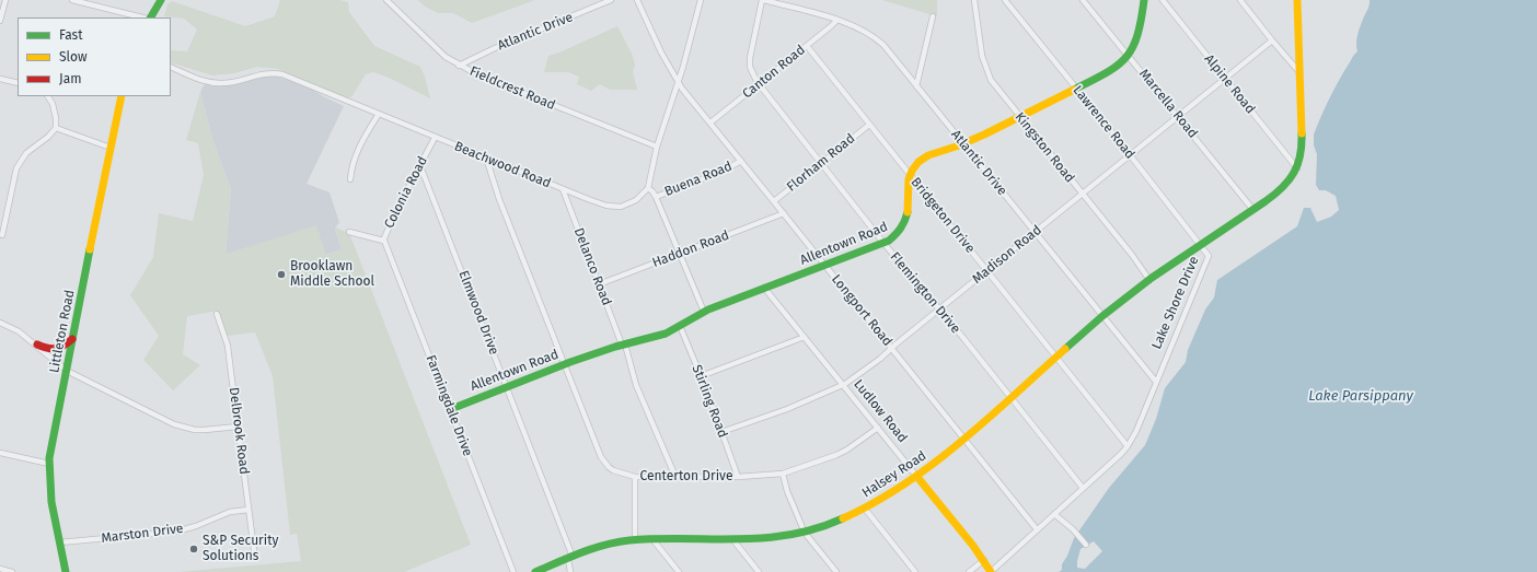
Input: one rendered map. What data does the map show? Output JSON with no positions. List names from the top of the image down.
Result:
{
  "streets": {
    "street": [
      "Atlantic Drive",
      "Canton Road",
      "Alpine Road",
      "Fieldcrest Road",
      "Marcella Road",
      "Lawrence Road",
      "Kingston Road",
      "Florham Road",
      "Beachwood Road",
      "Buena Road",
      "Colonia Road",
      "Bridgeton Drive",
      "Allentown Road",
      "Haddon Road",
      "Madison Road",
      "Delanco Road",
      "Flemington Drive",
      "Lake Shore Drive",
      "Longport Road",
      "Elmwood Drive",
      "Littleton Road",
      "Stirling Road",
      "Farmingdale Drive",
      "Ludlow Road",
      "Delbrook Road",
      "Halsey Road",
      "Centerton Drive",
      "Marston Drive"
    ]
  },
  "crossings": [
    ["Atlantic Drive", "Canton Road"],
    ["Atlantic Drive", "Fieldcrest Road"],
    ["Atlantic Drive", "Madison Road"],
    ["Atlantic Drive", "Flemington Drive"],
    ["Atlantic Drive", "Lake Shore Drive"],
    ["Atlantic Drive", "Halsey Road"],
    ["Canton Road", "Bridgeton Drive"],
    ["Canton Road", "Flemington Drive"],
    ["Canton Road", "Longport Road"],
    ["Alpine Road", "Madison Road"],
    ["Alpine Road", "Lake Shore Drive"],
    ["Marcella Road", "Madison Road"],
    ["Marcella Road", "Lake Shore Drive"],
    ["Lawrence Road", "Madison Road"],
    ["Lawrence Road", "Lake Shore Drive"],
    ["Lawrence Road", "Halsey Road"],
    ["Kingston Road", "Madison Road"],
    ["Kingston Road", "Halsey Road"],
    ["Florham Road", "Bridgeton Drive"],
    ["Florham Road", "Flemington Drive"],
    ["Florham Road", "Longport Road"],
    ["Beachwood Road", "Colonia Road"],
    ["Beachwood Road", "Delanco Road"],
    ["Beachwood Road", "Centerton Drive"],
    ["Buena Road", "Longport Road"],
    ["Colonia Road", "Elmwood Drive"],
    ["Colonia Road", "Farmingdale Drive"],
    ["Bridgeton Drive", "Allentown Road"],
    ["Bridgeton Drive", "Madison Road"],
    ["Bridgeton Drive", "Lake Shore Drive"],
    ["Bridgeton Drive", "Halsey Road"],
    ["Allentown Road", "Delanco Road"],
    ["Allentown Road", "Flemington Drive"],
    ["Allentown Road", "Longport Road"],
    ["Allentown Road", "Elmwood Drive"],
    ["Allentown Road", "Stirling Road"],
    ["Allentown Road", "Farmingdale Drive"],
    ["Allentown Road", "Ludlow Road"],
    ["Allentown Road", "Centerton Drive"],
    ["Haddon Road", "Delanco Road"],
    ["Haddon Road", "Longport Road"],
    ["Madison Road", "Flemington Drive"],
    ["Madison Road", "Longport Road"],
    ["Madison Road", "Stirling Road"],
    ["Madison Road", "Ludlow Road"],
    ["Delanco Road", "Centerton Drive"],
    ["Flemington Drive", "Lake Shore Drive"],
    ["Flemington Drive", "Halsey Road"],
    ["Lake Shore Drive", "Longport Road"],
    ["Lake Shore Drive", "Ludlow Road"],
    ["Lake Shore Drive", "Halsey Road"],
    ["Longport Road", "Halsey Road"],
    ["Elmwood Drive", "Halsey Road"],
    ["Littleton Road", "Marston Drive"],
    ["Stirling Road", "Centerton Drive"],
    ["Ludlow Road", "Halsey Road"],
    ["Ludlow Road", "Centerton Drive"],
    ["Delbrook Road", "Marston Drive"]
  ],
  "water": ["Lake Parsippany"],
  "places": ["Brooklawn Middle School", "S&P Security Solutions"],
  "legend": ["Fast", "Slow", "Jam"]
}
